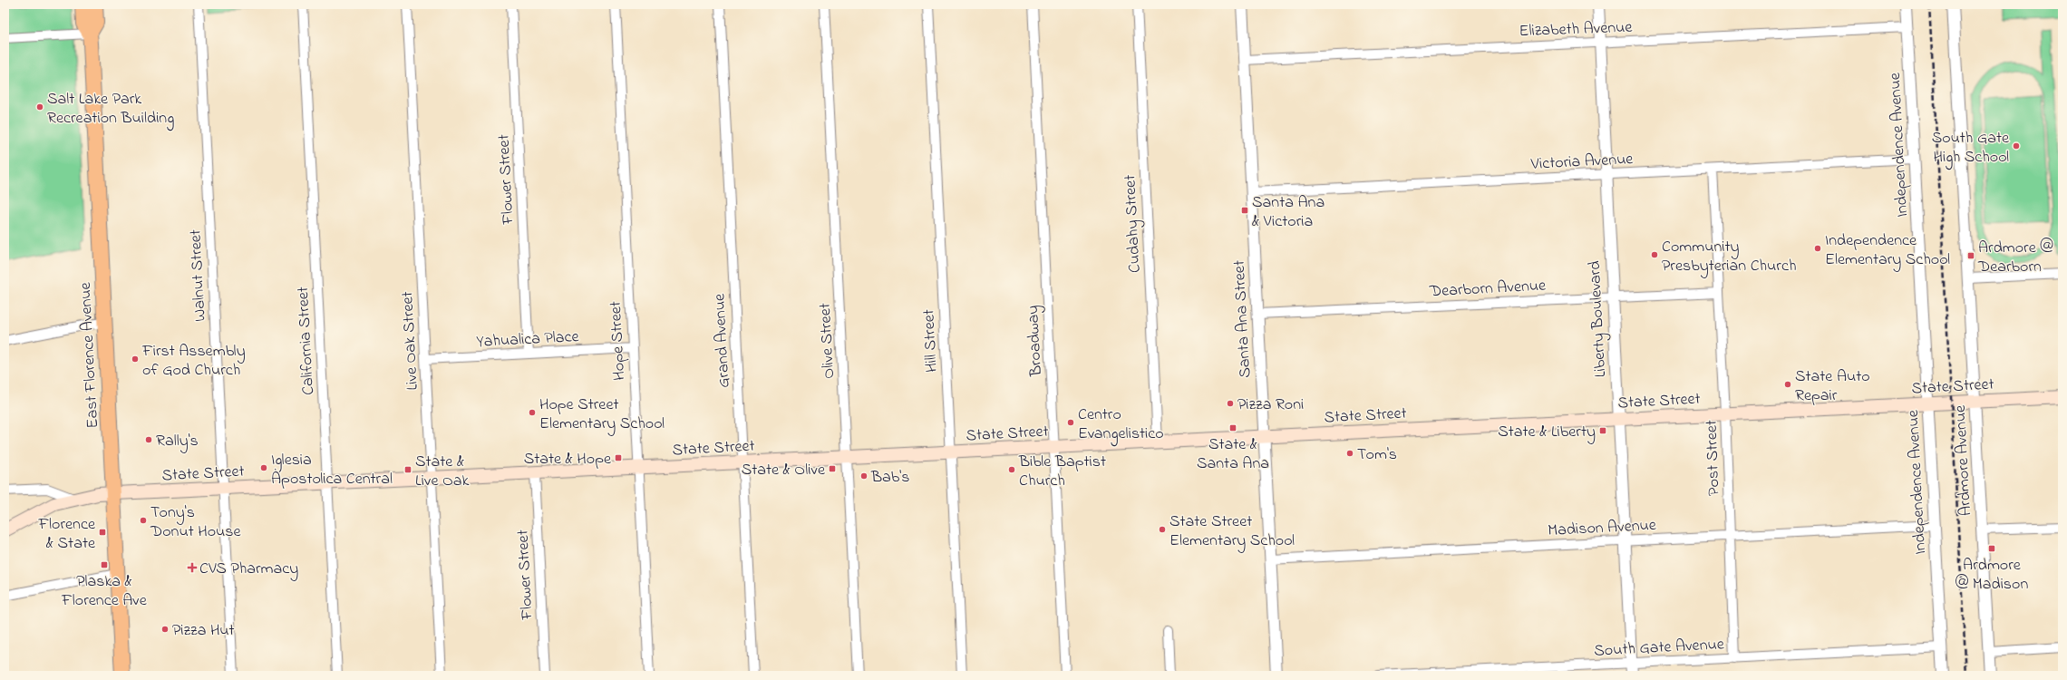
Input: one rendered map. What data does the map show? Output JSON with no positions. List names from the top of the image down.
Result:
{
  "streets": {
    "main road": ["East Florence Avenue", "State Street"],
    "street": [
      "Elizabeth Avenue",
      "Independence Avenue",
      "Victoria Avenue",
      "Flower Street",
      "Cudahy Street",
      "Walnut Street",
      "Dearborn Avenue",
      "Santa Ana Street",
      "Liberty Boulevard",
      "Yahualica Place",
      "California Street",
      "Live Oak Street",
      "Hope Street",
      "Grand Avenue",
      "Olive Street",
      "Hill Street",
      "Broadway",
      "Post Street",
      "Ardmore Avenue",
      "Madison Avenue",
      "South Gate Avenue"
    ]
  },
  "crossings": [
    ["Elizabeth Avenue", "Independence Avenue"],
    ["Elizabeth Avenue", "Santa Ana Street"],
    ["Elizabeth Avenue", "Liberty Boulevard"],
    ["Independence Avenue", "Victoria Avenue"],
    ["Independence Avenue", "State Street"],
    ["Independence Avenue", "Madison Avenue"],
    ["Independence Avenue", "South Gate Avenue"],
    ["Victoria Avenue", "Santa Ana Street"],
    ["Victoria Avenue", "Liberty Boulevard"],
    ["Victoria Avenue", "Post Street"],
    ["Flower Street", "Yahualica Place"],
    ["Flower Street", "State Street"],
    ["Cudahy Street", "State Street"],
    ["Walnut Street", "State Street"],
    ["Dearborn Avenue", "Santa Ana Street"],
    ["Dearborn Avenue", "Liberty Boulevard"],
    ["Dearborn Avenue", "Post Street"],
    ["Santa Ana Street", "State Street"],
    ["Santa Ana Street", "Madison Avenue"],
    ["Liberty Boulevard", "State Street"],
    ["Liberty Boulevard", "Madison Avenue"],
    ["Liberty Boulevard", "South Gate Avenue"],
    ["Yahualica Place", "Live Oak Street"],
    ["Yahualica Place", "Hope Street"],
    ["California Street", "State Street"],
    ["Live Oak Street", "State Street"],
    ["Hope Street", "State Street"],
    ["Grand Avenue", "State Street"],
    ["Olive Street", "State Street"],
    ["Hill Street", "State Street"],
    ["Broadway", "State Street"],
    ["East Florence Avenue", "State Street"],
    ["State Street", "Post Street"],
    ["State Street", "Ardmore Avenue"],
    ["Post Street", "Madison Avenue"],
    ["Post Street", "South Gate Avenue"]
  ],
  "places": {
    "other": [
      "Salt Lake Park Recreation Building",
      "South Gate High School",
      "Independence Elementary School",
      "Community Presbyterian Church",
      "First Assembly of God Church",
      "State Auto Repair",
      "Pizza Roni",
      "Hope Street Elementary School",
      "Centro Evangelistico",
      "Rally's",
      "Tom's",
      "Iglesia Apostolica Central",
      "Bible Baptist Church",
      "Bab's",
      "Tony's Donut House",
      "State Street Elementary School",
      "Pizza Hut"
    ],
    "transit": [
      "Santa Ana & Victoria",
      "Ardmore @ Dearborn",
      "State & Santa Ana",
      "State & Liberty",
      "State & Hope",
      "State & Olive",
      "State & Live Oak",
      "Florence & State",
      "Ardmore @ Madison",
      "Plaska & Florence Ave"
    ],
    "health": ["CVS Pharmacy"]
  }
}
